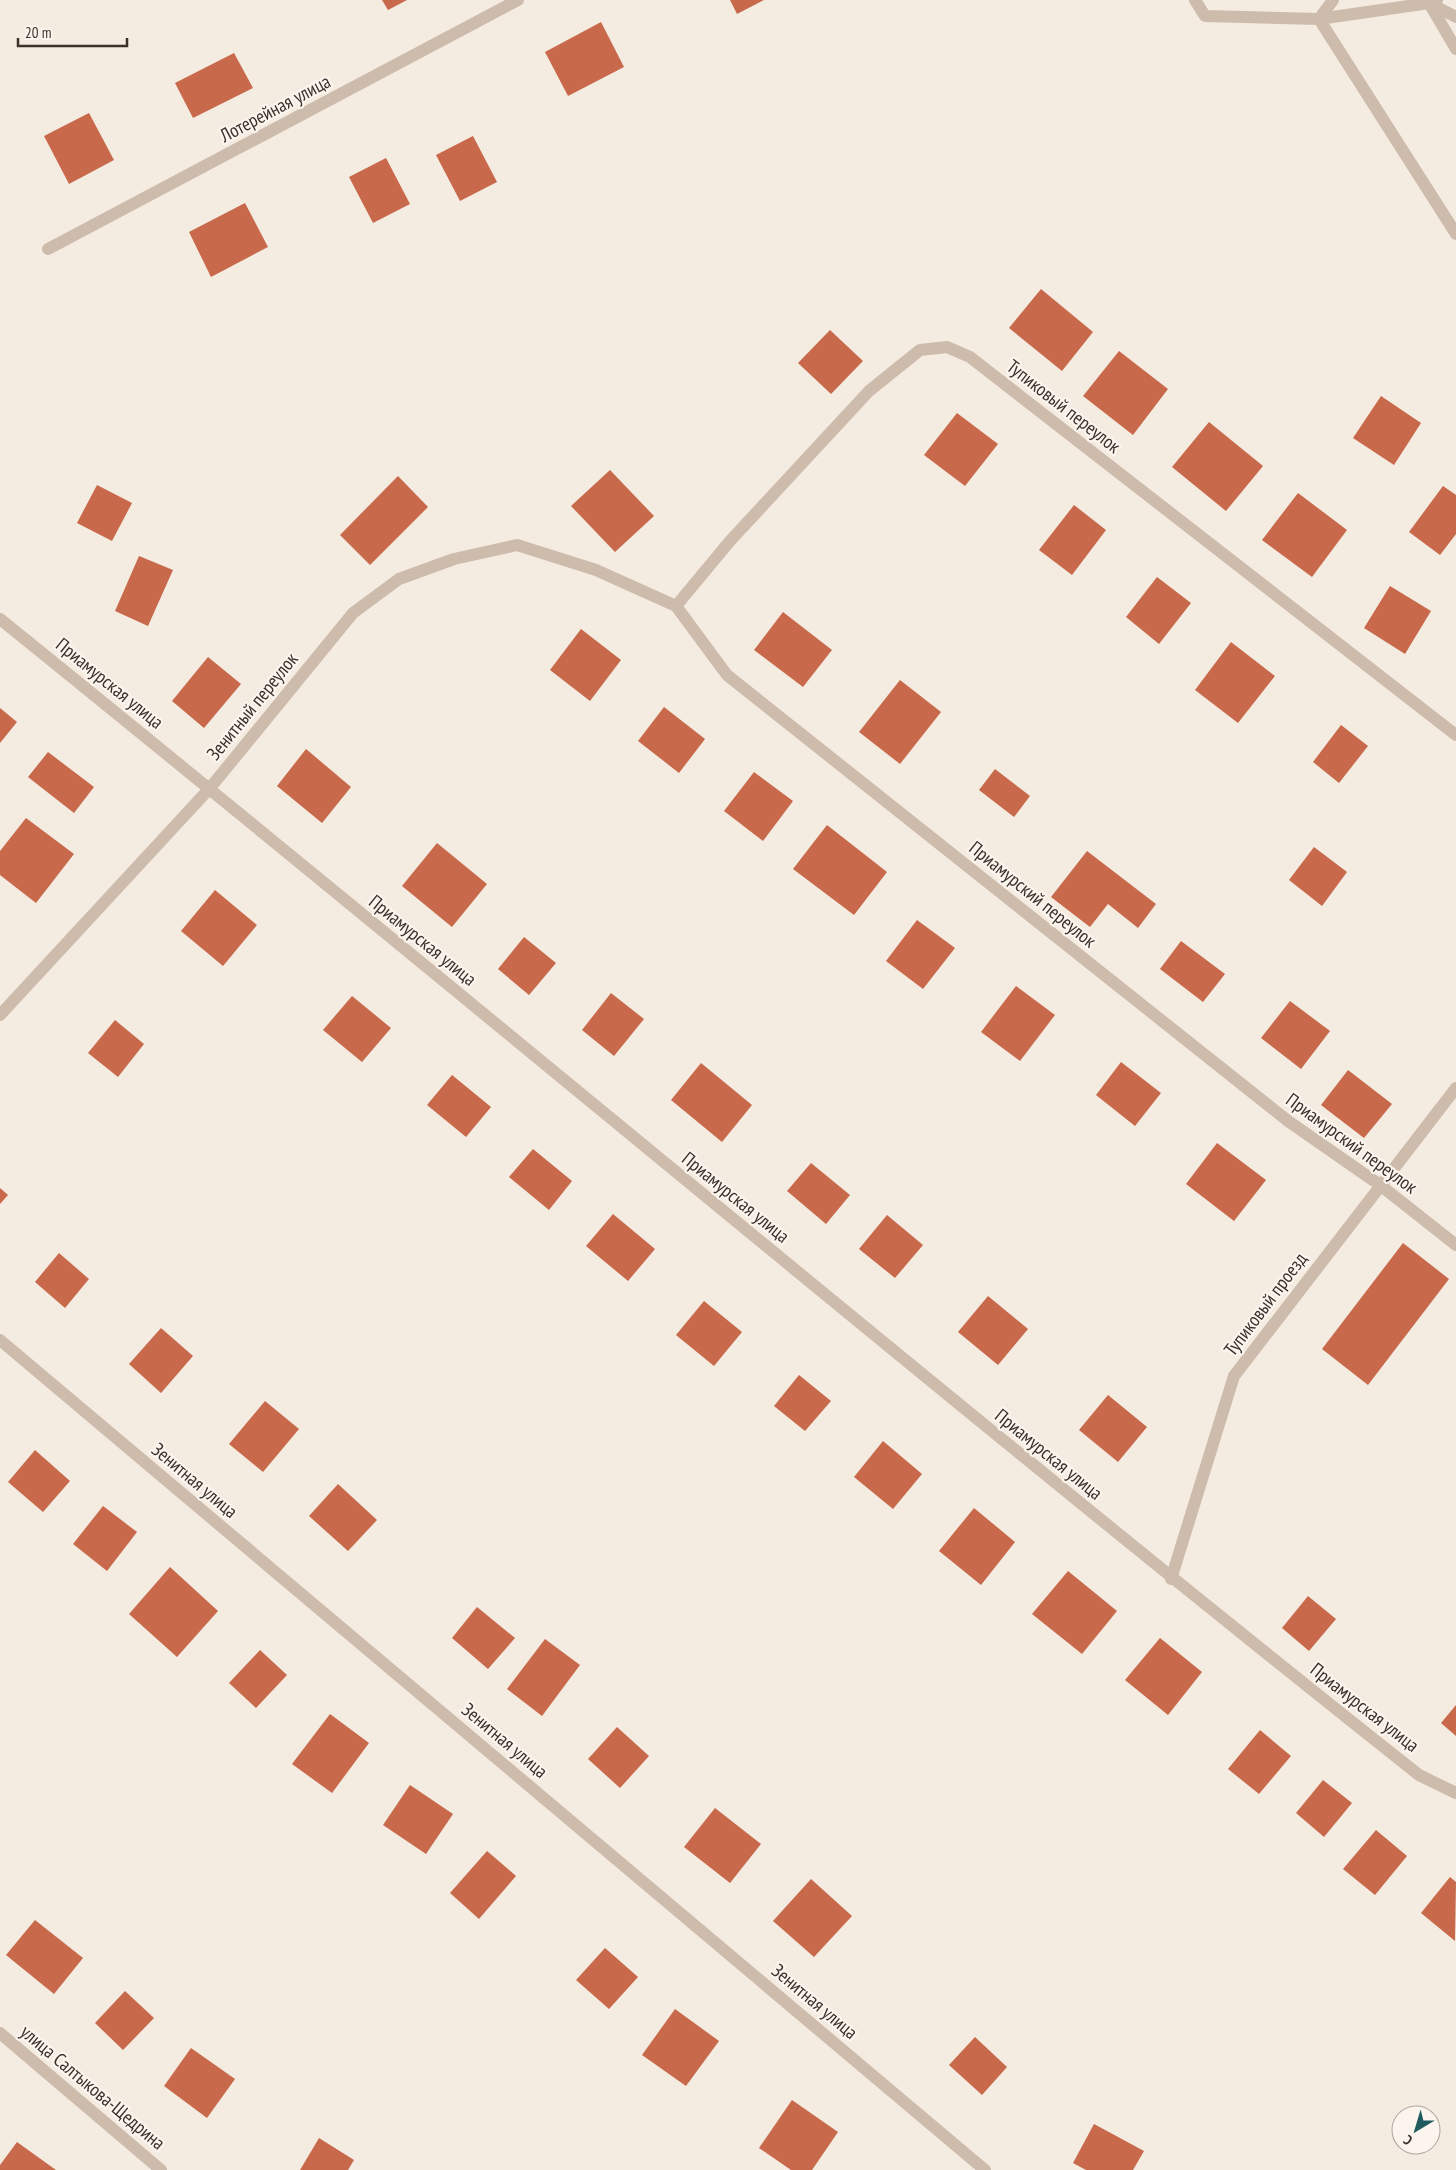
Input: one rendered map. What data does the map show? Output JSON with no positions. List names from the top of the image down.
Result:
{
  "streets": {
    "street": [
      "Лотерейная улица",
      "Тупиковый переулок",
      "Приамурская улица",
      "Зенитный переулок",
      "Приамурский переулок",
      "Тупиковый проезд",
      "Зенитная улица",
      "улица Салтыкова-Щедрина"
    ]
  },
  "crossings": [
    ["Тупиковый переулок", "Приамурский переулок"],
    ["Приамурская улица", "Зенитный переулок"],
    ["Приамурская улица", "Тупиковый проезд"],
    ["Зенитный переулок", "Приамурский переулок"],
    ["Приамурский переулок", "Тупиковый проезд"]
  ],
  "scale_bar": "20 m",
  "north": "bottom left"
}
